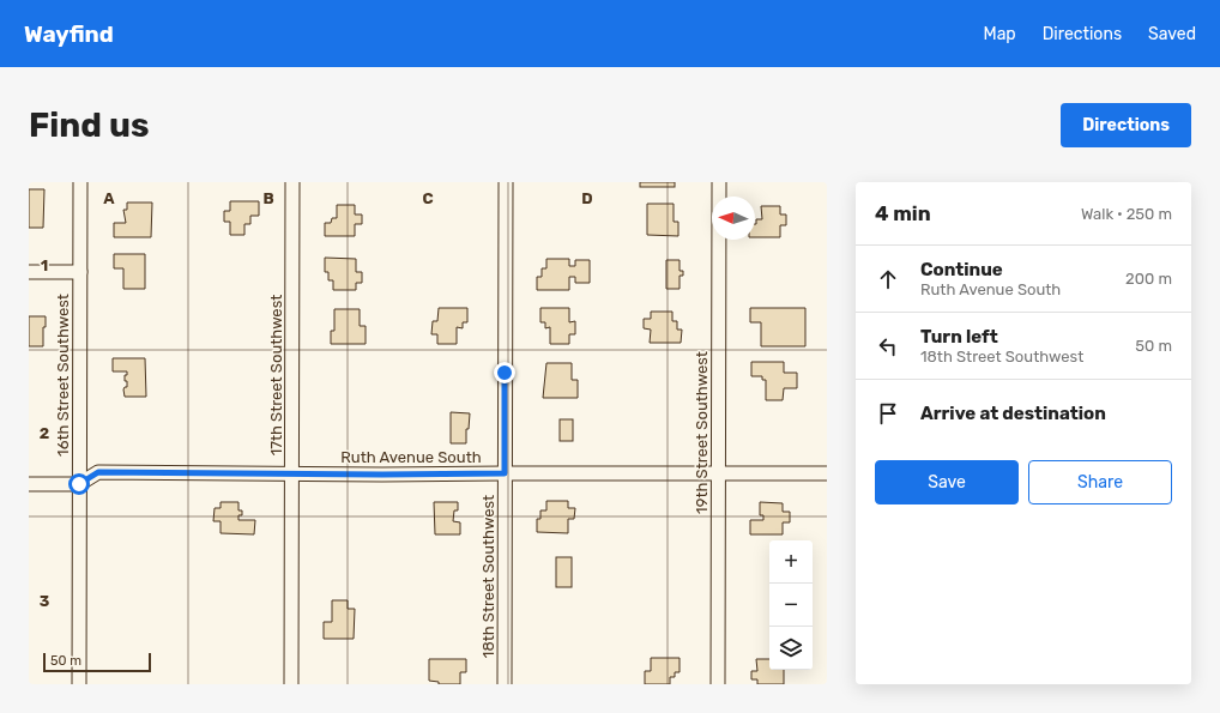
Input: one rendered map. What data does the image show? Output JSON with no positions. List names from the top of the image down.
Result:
{
  "streets": {
    "street": [
      "16th Street Southwest",
      "17th Street Southwest",
      "19th Street Southwest",
      "Ruth Avenue South",
      "18th Street Southwest"
    ]
  },
  "crossings": [
    ["16th Street Southwest", "Ruth Avenue South"],
    ["17th Street Southwest", "Ruth Avenue South"],
    ["19th Street Southwest", "Ruth Avenue South"],
    ["Ruth Avenue South", "18th Street Southwest"]
  ],
  "scale_bar": "50 m",
  "north": "left",
  "page": {
    "header": "Wayfind",
    "nav": ["Map", "Directions", "Saved"],
    "buttons": [
      "Directions",
      ["Save", "Share"]
    ],
    "title": "Find us",
    "heading": ["4 min", "Walk · 250 m"],
    "list": [
      ["Continue", "Ruth Avenue South", "200 m"],
      ["Turn left", "18th Street Southwest", "50 m"],
      "Arrive at destination"
    ],
    "map_buttons": ["+", "−"],
    "scale": "50 m"
  },
  "grid": {
    "columns": [
      "A",
      "B",
      "C",
      "D"
    ],
    "rows": ["1", "2", "3"]
  }
}
